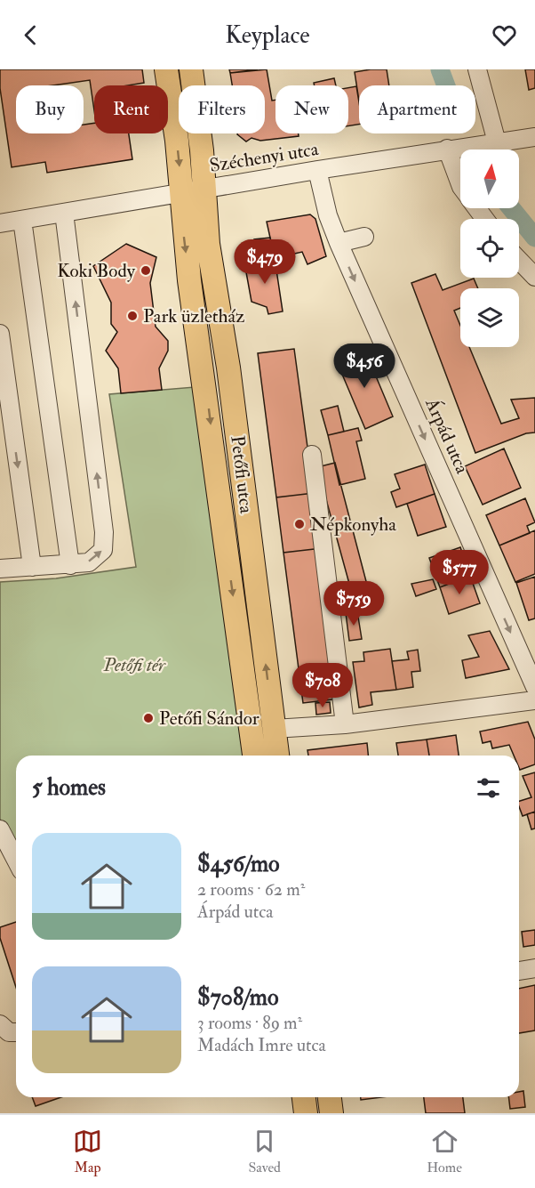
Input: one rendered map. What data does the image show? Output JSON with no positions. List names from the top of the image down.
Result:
{
  "streets": {
    "main road": ["Petőfi utca"],
    "street": ["Széchenyi utca", "Árpád utca"]
  },
  "crossings": [
    ["Széchenyi utca", "Árpád utca"],
    ["Széchenyi utca", "Petőfi utca"]
  ],
  "parks": ["Petőfi tér"],
  "places": [
    "Koki Body",
    "Park üzletház",
    "Népkonyha",
    "Petőfi Sándor"
  ],
  "north": "top",
  "page": {
    "header": "Keyplace",
    "chip": [
      "Buy",
      "Rent",
      "Filters",
      "New",
      "Apartment"
    ],
    "price": [
      "$479",
      "$456",
      "$577",
      "$759",
      "$708"
    ],
    "heading": "5 homes",
    "list": [
      {
        "name": "$456/mo",
        "note": "2 rooms · 62 m² · Árpád utca"
      },
      {
        "name": "$708/mo",
        "note": "3 rooms · 89 m² · Madách Imre utca"
      }
    ],
    "tabs": ["Map", "Saved", "Home"]
  }
}
